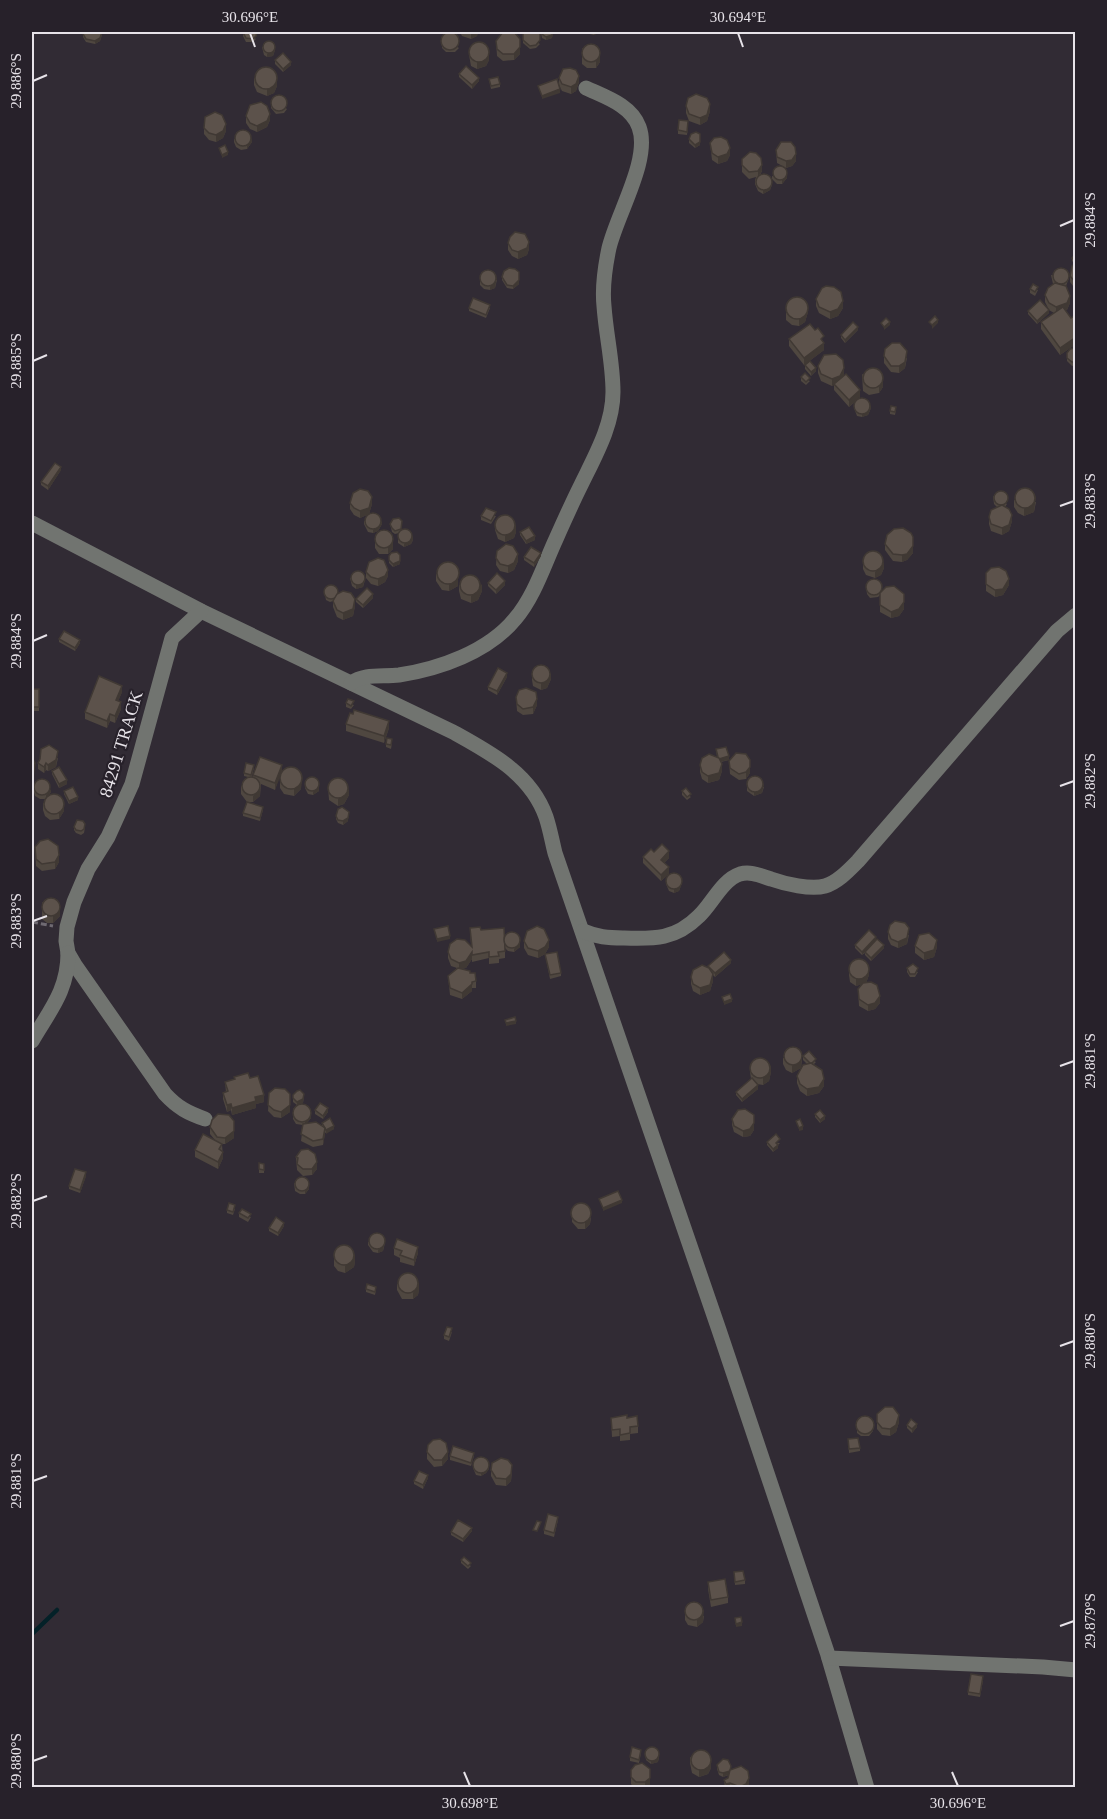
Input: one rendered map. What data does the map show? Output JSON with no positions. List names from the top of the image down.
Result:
{
  "streets": {
    "street": ["84291 TRACK"]
  },
  "coordinates": [
    "30.696°E",
    "30.694°E",
    "29.886°S",
    "29.884°S",
    "29.885°S",
    "29.883°S",
    "29.882°S",
    "29.881°S",
    "29.880°S",
    "29.879°S",
    "30.698°E"
  ]
}
